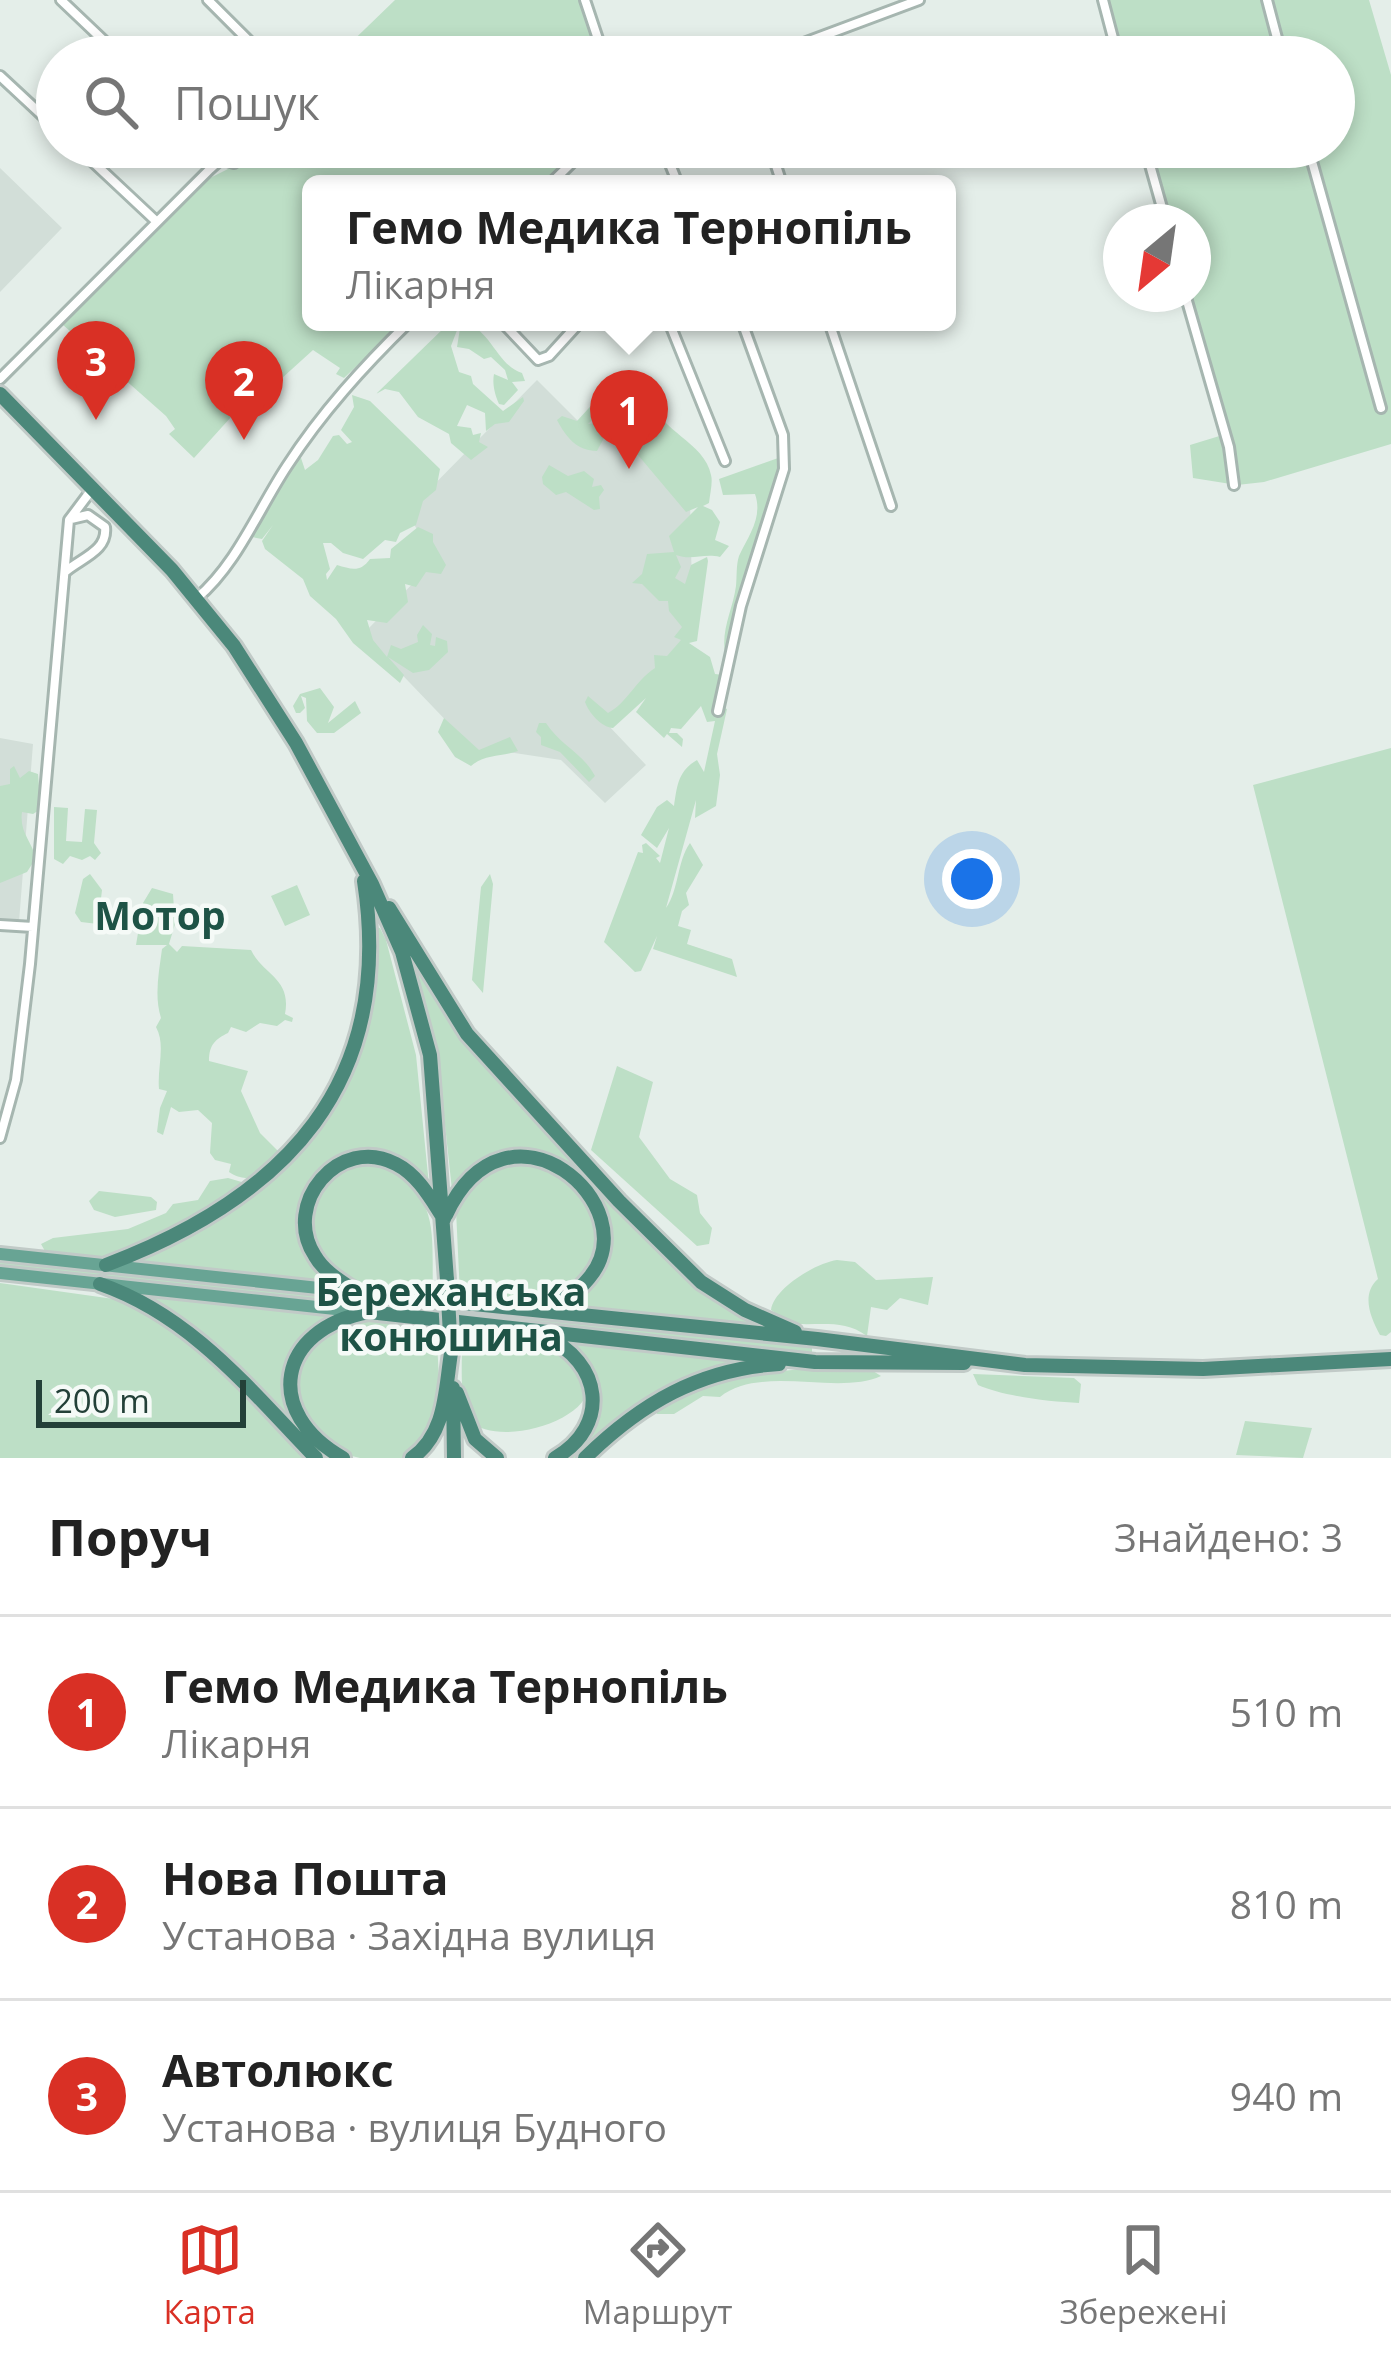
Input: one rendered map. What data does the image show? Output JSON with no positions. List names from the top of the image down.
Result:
{
  "districts": ["Мотор", "Бережанська конюшина"],
  "scale_bar": "200 m",
  "north": "bottom left",
  "page": {
    "search": "Пошук",
    "popup": ["Гемо Медика Тернопіль", "Лікарня"],
    "pins": ["3", "2", "1"],
    "scale": "200 m",
    "heading": ["Поруч", "Знайдено: 3"],
    "list": [
      {
        "mark": "1",
        "name": "Гемо Медика Тернопіль",
        "note": "Лікарня",
        "value": "510 m"
      },
      {
        "mark": "2",
        "name": "Нова Пошта",
        "note": "Установа · Західна вулиця",
        "value": "810 m"
      },
      {
        "mark": "3",
        "name": "Автолюкс",
        "note": "Установа · вулиця Будного",
        "value": "940 m"
      }
    ],
    "nav": ["Карта", "Маршрут", "Збережені"]
  }
}
